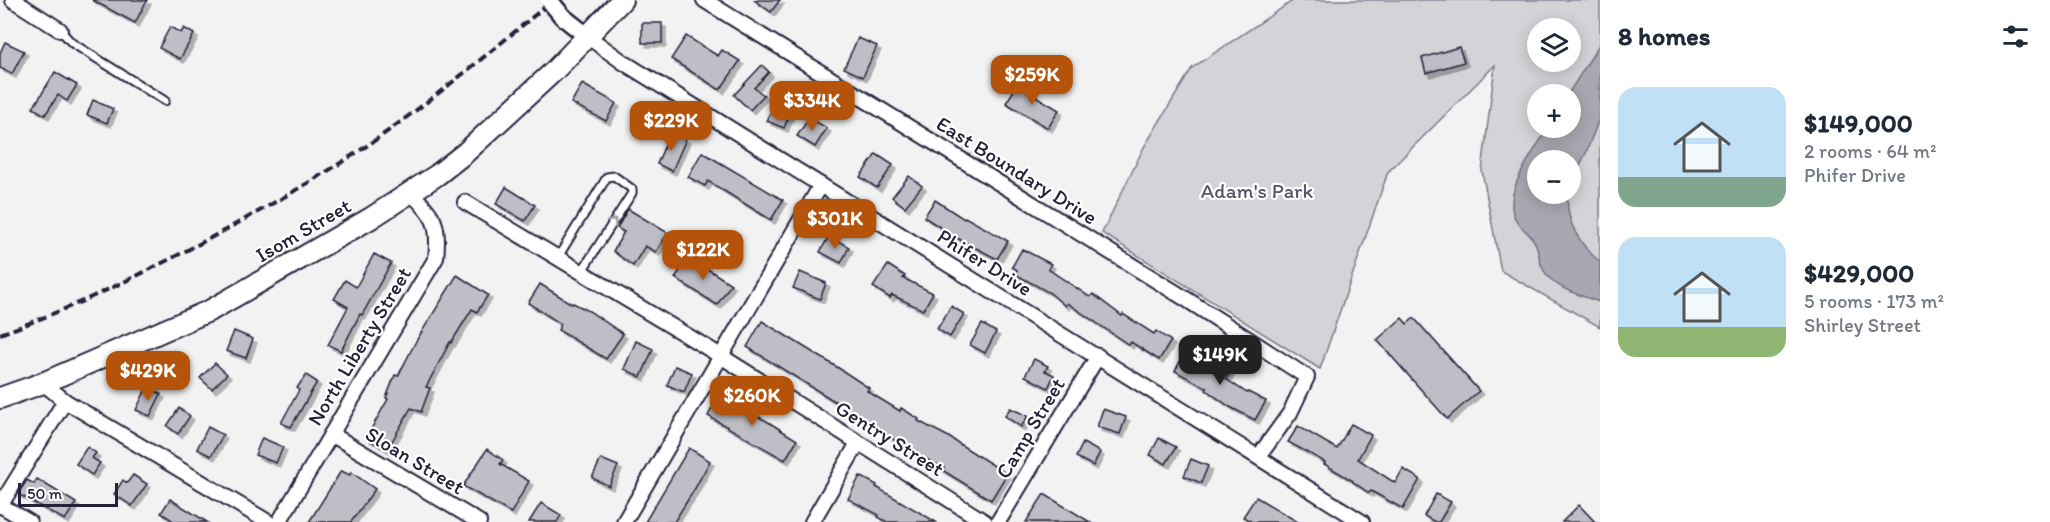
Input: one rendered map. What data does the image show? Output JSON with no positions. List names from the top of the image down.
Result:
{
  "streets": {
    "main road": ["Isom Street"],
    "street": [
      "East Boundary Drive",
      "Phifer Drive",
      "North Liberty Street",
      "Camp Street",
      "Gentry Street",
      "Sloan Street"
    ]
  },
  "crossings": [
    ["East Boundary Drive", "Phifer Drive"],
    ["Isom Street", "Phifer Drive"],
    ["Isom Street", "North Liberty Street"],
    ["Phifer Drive", "Camp Street"],
    ["North Liberty Street", "Sloan Street"]
  ],
  "parks": ["Adam's Park"],
  "scale_bar": "50 m",
  "page": {
    "heading": "8 homes",
    "map_buttons": ["+", "−"],
    "price": [
      "$259K",
      "$334K",
      "$229K",
      "$301K",
      "$122K",
      "$149K",
      "$429K",
      "$260K"
    ],
    "list": [
      {
        "name": "$149,000",
        "note": "2 rooms · 64 m² · Phifer Drive"
      },
      {
        "name": "$429,000",
        "note": "5 rooms · 173 m² · Shirley Street"
      }
    ],
    "scale": "50 m"
  }
}
